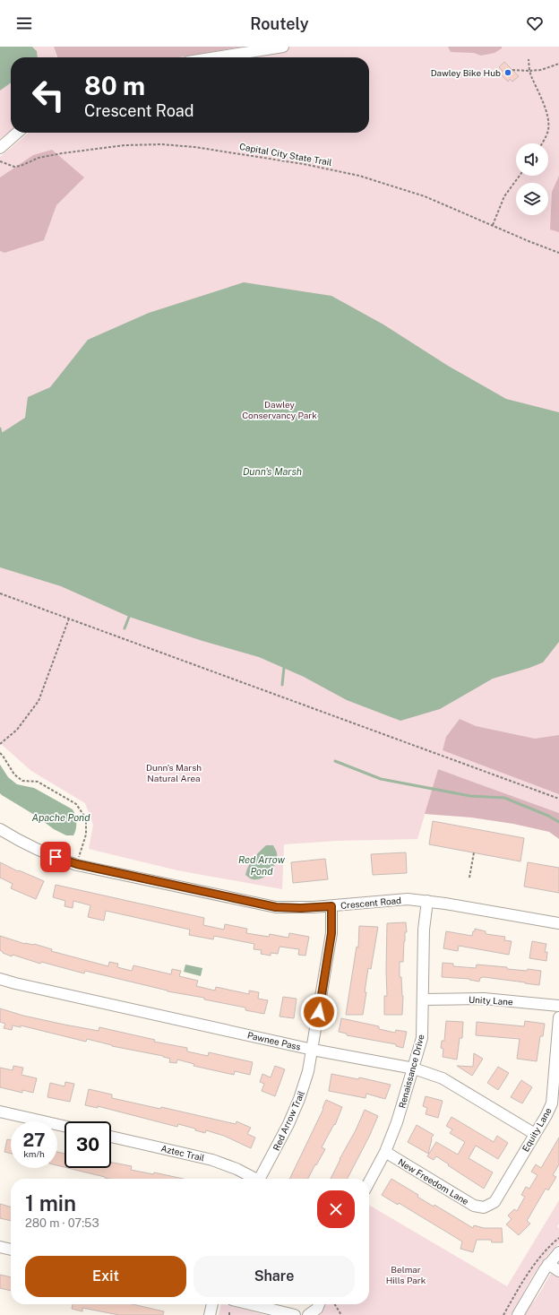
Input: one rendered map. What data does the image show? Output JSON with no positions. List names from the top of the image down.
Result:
{
  "streets": {
    "street": [
      "Crescent Road",
      "Unity Lane",
      "Pawnee Pass",
      "Renaissance Drive",
      "Red Arrow Trail",
      "Equity Lane",
      "Aztec Trail",
      "New Freedom Lane"
    ],
    "path": ["Capital City State Trail"]
  },
  "crossings": [
    ["Crescent Road", "Renaissance Drive"],
    ["Crescent Road", "Red Arrow Trail"],
    ["Unity Lane", "Renaissance Drive"],
    ["Pawnee Pass", "Renaissance Drive"],
    ["Pawnee Pass", "Red Arrow Trail"],
    ["Pawnee Pass", "Equity Lane"],
    ["Renaissance Drive", "New Freedom Lane"],
    ["Equity Lane", "New Freedom Lane"]
  ],
  "water": ["Dunn's Marsh", "Apache Pond", "Red Arrow Pond"],
  "parks": ["Dawley Conservancy Park", "Dunn's Marsh Natural Area", "Belmar Hills Park"],
  "places": ["Dawley Bike Hub"],
  "page": {
    "header": "Routely",
    "turn": ["80 m", "Crescent Road"],
    "speed": "27 km/h",
    "limit": "30",
    "heading": ["1 min", "280 m · 07:53"],
    "buttons": ["Exit", "Share"]
  }
}
